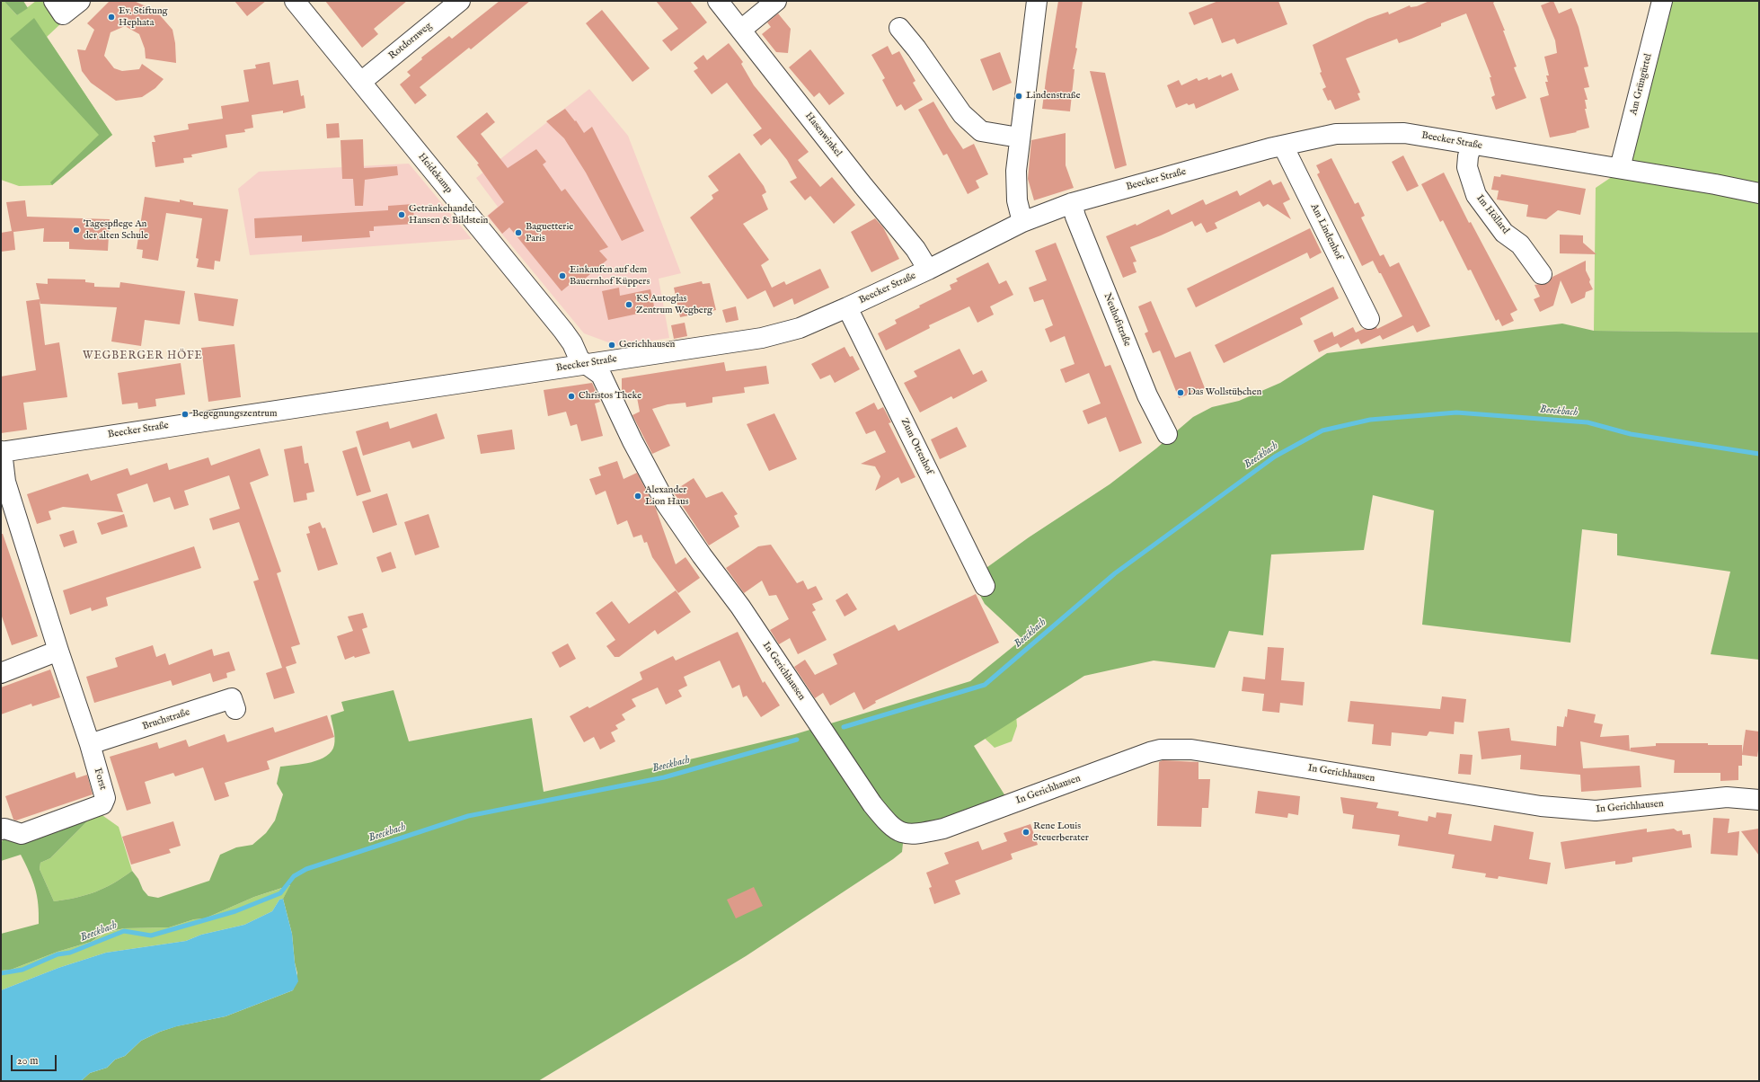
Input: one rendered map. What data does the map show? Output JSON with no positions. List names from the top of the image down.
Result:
{
  "streets": {
    "street": [
      "Rotdornweg",
      "Am Grüngürtel",
      "Hasenwinkel",
      "Beecker Straße",
      "Heidekamp",
      "Im Höllard",
      "Am Lindenhof",
      "Neuhofstraße",
      "Zum Ottenhof",
      "In Gerichhausen",
      "Bruchstraße",
      "Forst"
    ]
  },
  "crossings": [
    ["Rotdornweg", "Heidekamp"],
    ["Am Grüngürtel", "Beecker Straße"],
    ["Hasenwinkel", "Beecker Straße"],
    ["Beecker Straße", "Heidekamp"],
    ["Beecker Straße", "Im Höllard"],
    ["Beecker Straße", "Am Lindenhof"],
    ["Beecker Straße", "Neuhofstraße"],
    ["Beecker Straße", "Zum Ottenhof"],
    ["Beecker Straße", "In Gerichhausen"],
    ["Beecker Straße", "Forst"],
    ["Heidekamp", "In Gerichhausen"],
    ["Bruchstraße", "Forst"]
  ],
  "districts": ["WEGBERGER HÖFE"],
  "water": ["Beeckbach"],
  "places": [
    "Ev. Stiftung Hephata",
    "Lindenstraße",
    "Getränkehandel Hansen & Bildstein",
    "Tagespflege An der alten Schule",
    "Baguetterie Paris",
    "Einkaufen auf dem Bauernhof Küppers",
    "KS Autoglas Zentrum Wegberg",
    "Gerichhausen",
    "Das Wollstübchen",
    "Christos Theke",
    "Begegnungszentrum",
    "Alexander Lion Haus",
    "Rene Louis Steuerberater"
  ],
  "scale_bar": "20 m"
}
